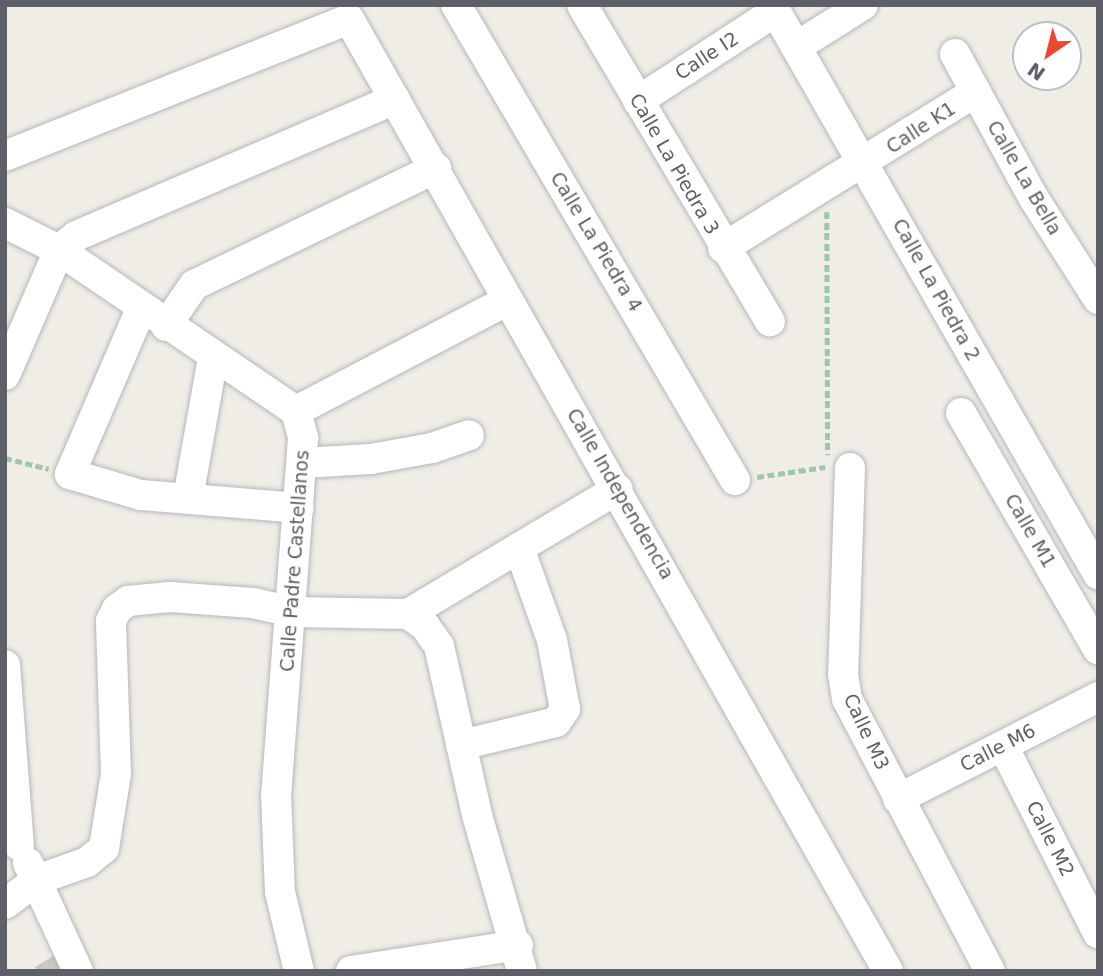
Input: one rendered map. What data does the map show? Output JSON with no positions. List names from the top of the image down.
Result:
{
  "streets": {
    "street": [
      "Calle I2",
      "Calle K1",
      "Calle La Piedra 3",
      "Calle La Bella",
      "Calle La Piedra 4",
      "Calle La Piedra 2",
      "Calle Independencia",
      "Calle M1",
      "Calle Padre Castellanos",
      "Calle M3",
      "Calle M6",
      "Calle M2"
    ]
  },
  "crossings": [
    ["Calle I2", "Calle La Piedra 3"],
    ["Calle I2", "Calle La Piedra 2"],
    ["Calle K1", "Calle La Piedra 3"],
    ["Calle K1", "Calle La Bella"],
    ["Calle K1", "Calle La Piedra 2"],
    ["Calle M3", "Calle M6"],
    ["Calle M6", "Calle M2"]
  ],
  "north": "bottom left"
}
